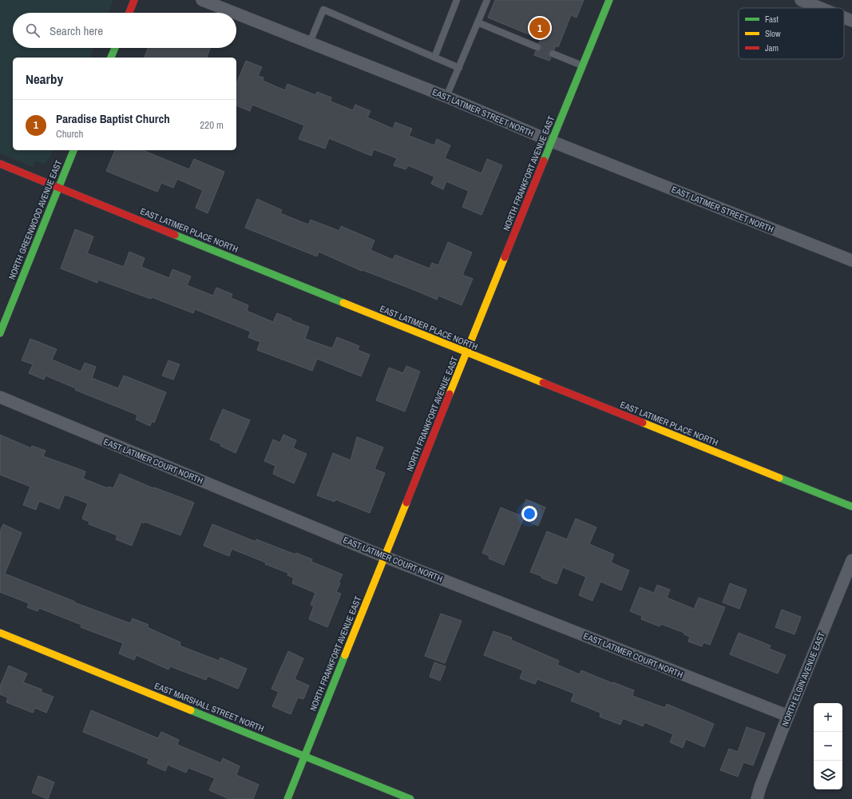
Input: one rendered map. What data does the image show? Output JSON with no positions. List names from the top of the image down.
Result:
{
  "streets": {
    "street": [
      "EAST LATIMER STREET NORTH",
      "NORTH FRANKFORT AVENUE EAST",
      "NORTH GREENWOOD AVENUE EAST",
      "EAST LATIMER PLACE NORTH",
      "EAST LATIMER COURT NORTH",
      "NORTH ELGIN AVENUE EAST",
      "EAST MARSHALL STREET NORTH"
    ]
  },
  "crossings": [
    ["EAST LATIMER STREET NORTH", "NORTH FRANKFORT AVENUE EAST"],
    ["NORTH FRANKFORT AVENUE EAST", "EAST LATIMER PLACE NORTH"],
    ["NORTH FRANKFORT AVENUE EAST", "EAST LATIMER COURT NORTH"],
    ["NORTH FRANKFORT AVENUE EAST", "EAST MARSHALL STREET NORTH"],
    ["NORTH GREENWOOD AVENUE EAST", "EAST LATIMER PLACE NORTH"],
    ["EAST LATIMER COURT NORTH", "NORTH ELGIN AVENUE EAST"]
  ],
  "legend": ["Fast", "Slow", "Jam"],
  "page": {
    "search": "Search here",
    "pins": "1",
    "heading": "Nearby",
    "list": [
      {
        "mark": "1",
        "name": "Paradise Baptist Church",
        "note": "Church",
        "value": "220 m"
      }
    ],
    "map_buttons": ["+", "−"]
  }
}
